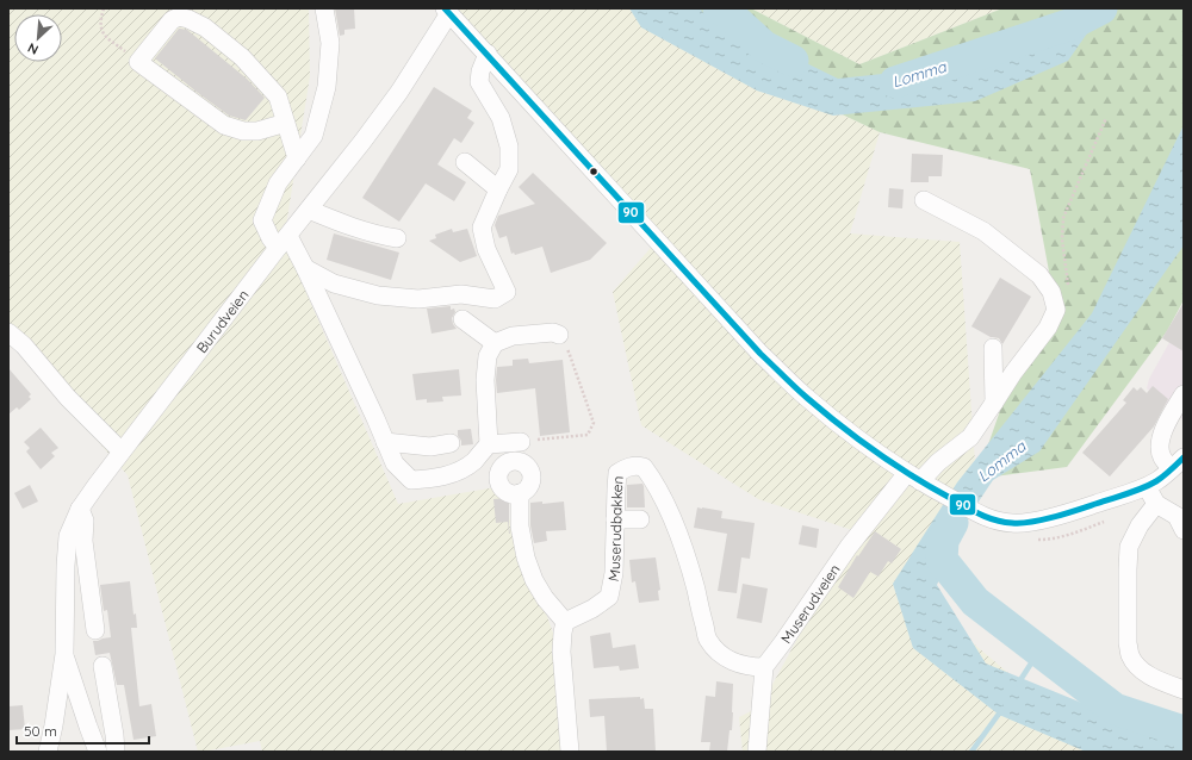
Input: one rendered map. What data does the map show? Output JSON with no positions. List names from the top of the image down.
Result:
{
  "streets": {
    "street": ["Burudveien", "Muserudbakken", "Muserudveien"]
  },
  "crossings": [
    ["Muserudbakken", "Muserudveien"]
  ],
  "water": ["Lomma"],
  "lines": ["transit line 90"],
  "scale_bar": "50 m",
  "north": "bottom left"
}
